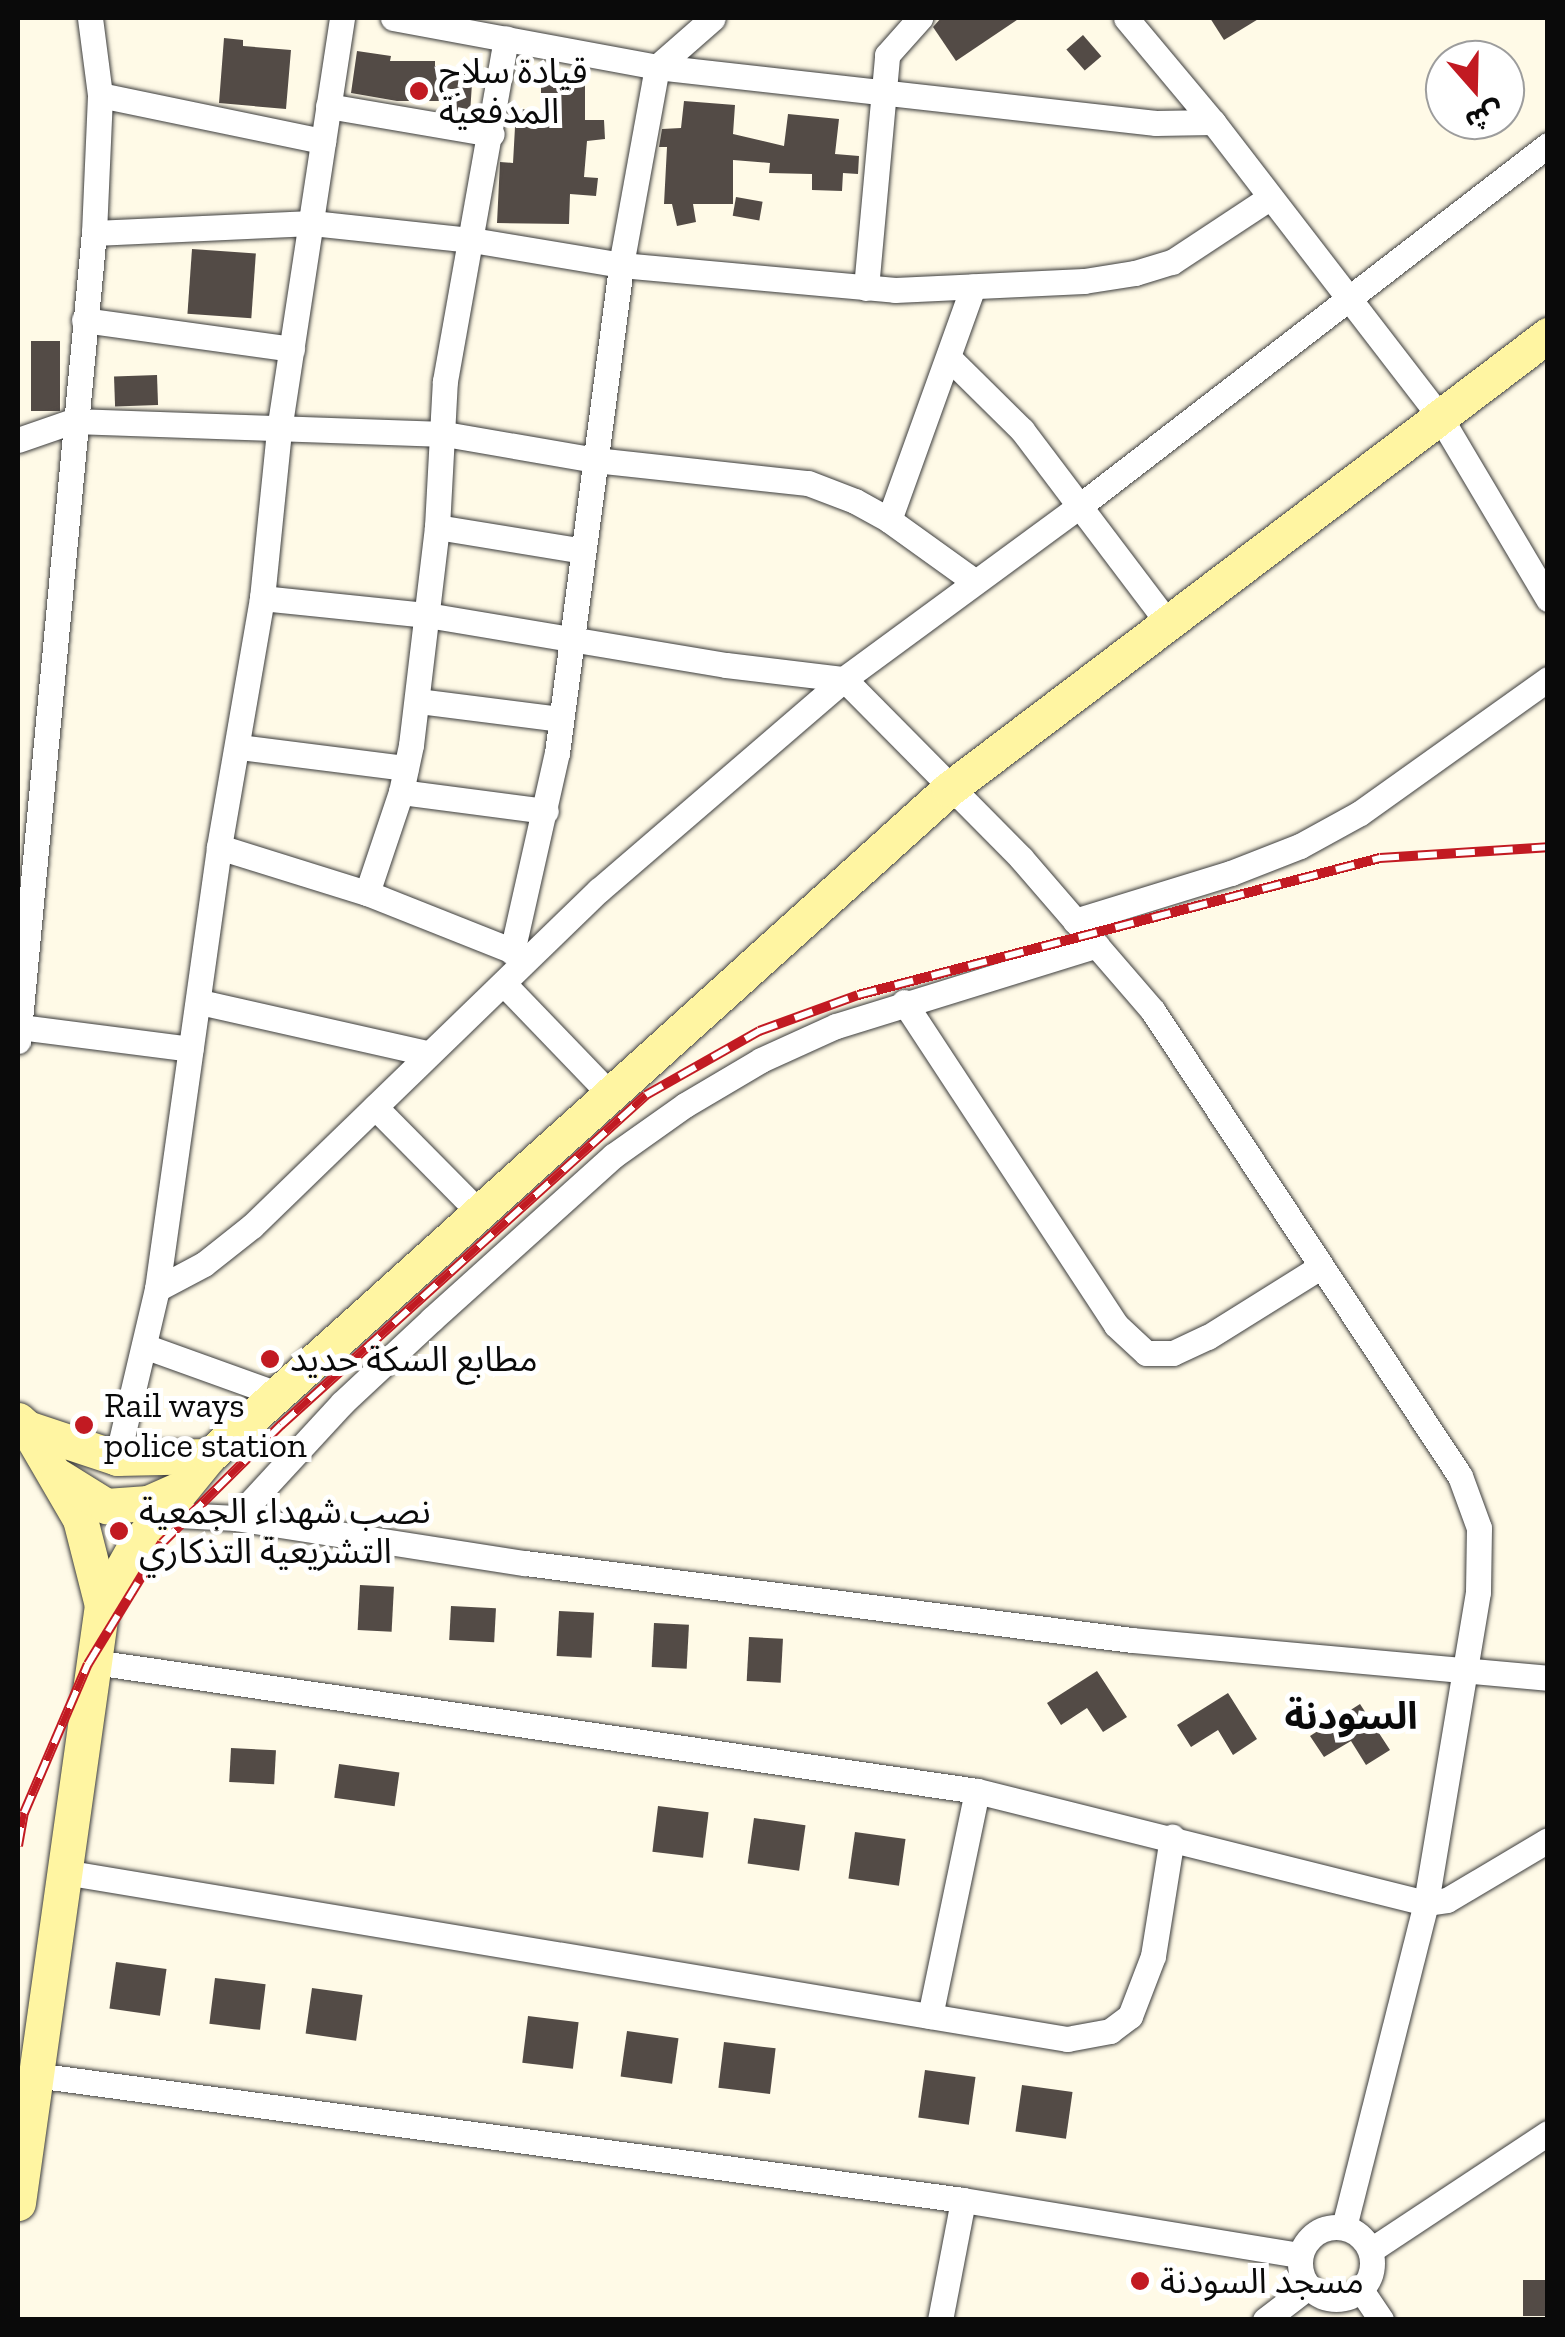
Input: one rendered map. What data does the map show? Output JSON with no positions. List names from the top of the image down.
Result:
{
  "districts": ["السودنة"],
  "places": [
    "قيادة سلاح المدفعية",
    "مطابع السكة حديد",
    "Rail ways police station",
    "نصب شهداء الجمعية التشريعية التذكاري",
    "مسجد السودنة"
  ],
  "north": "bottom"
}
